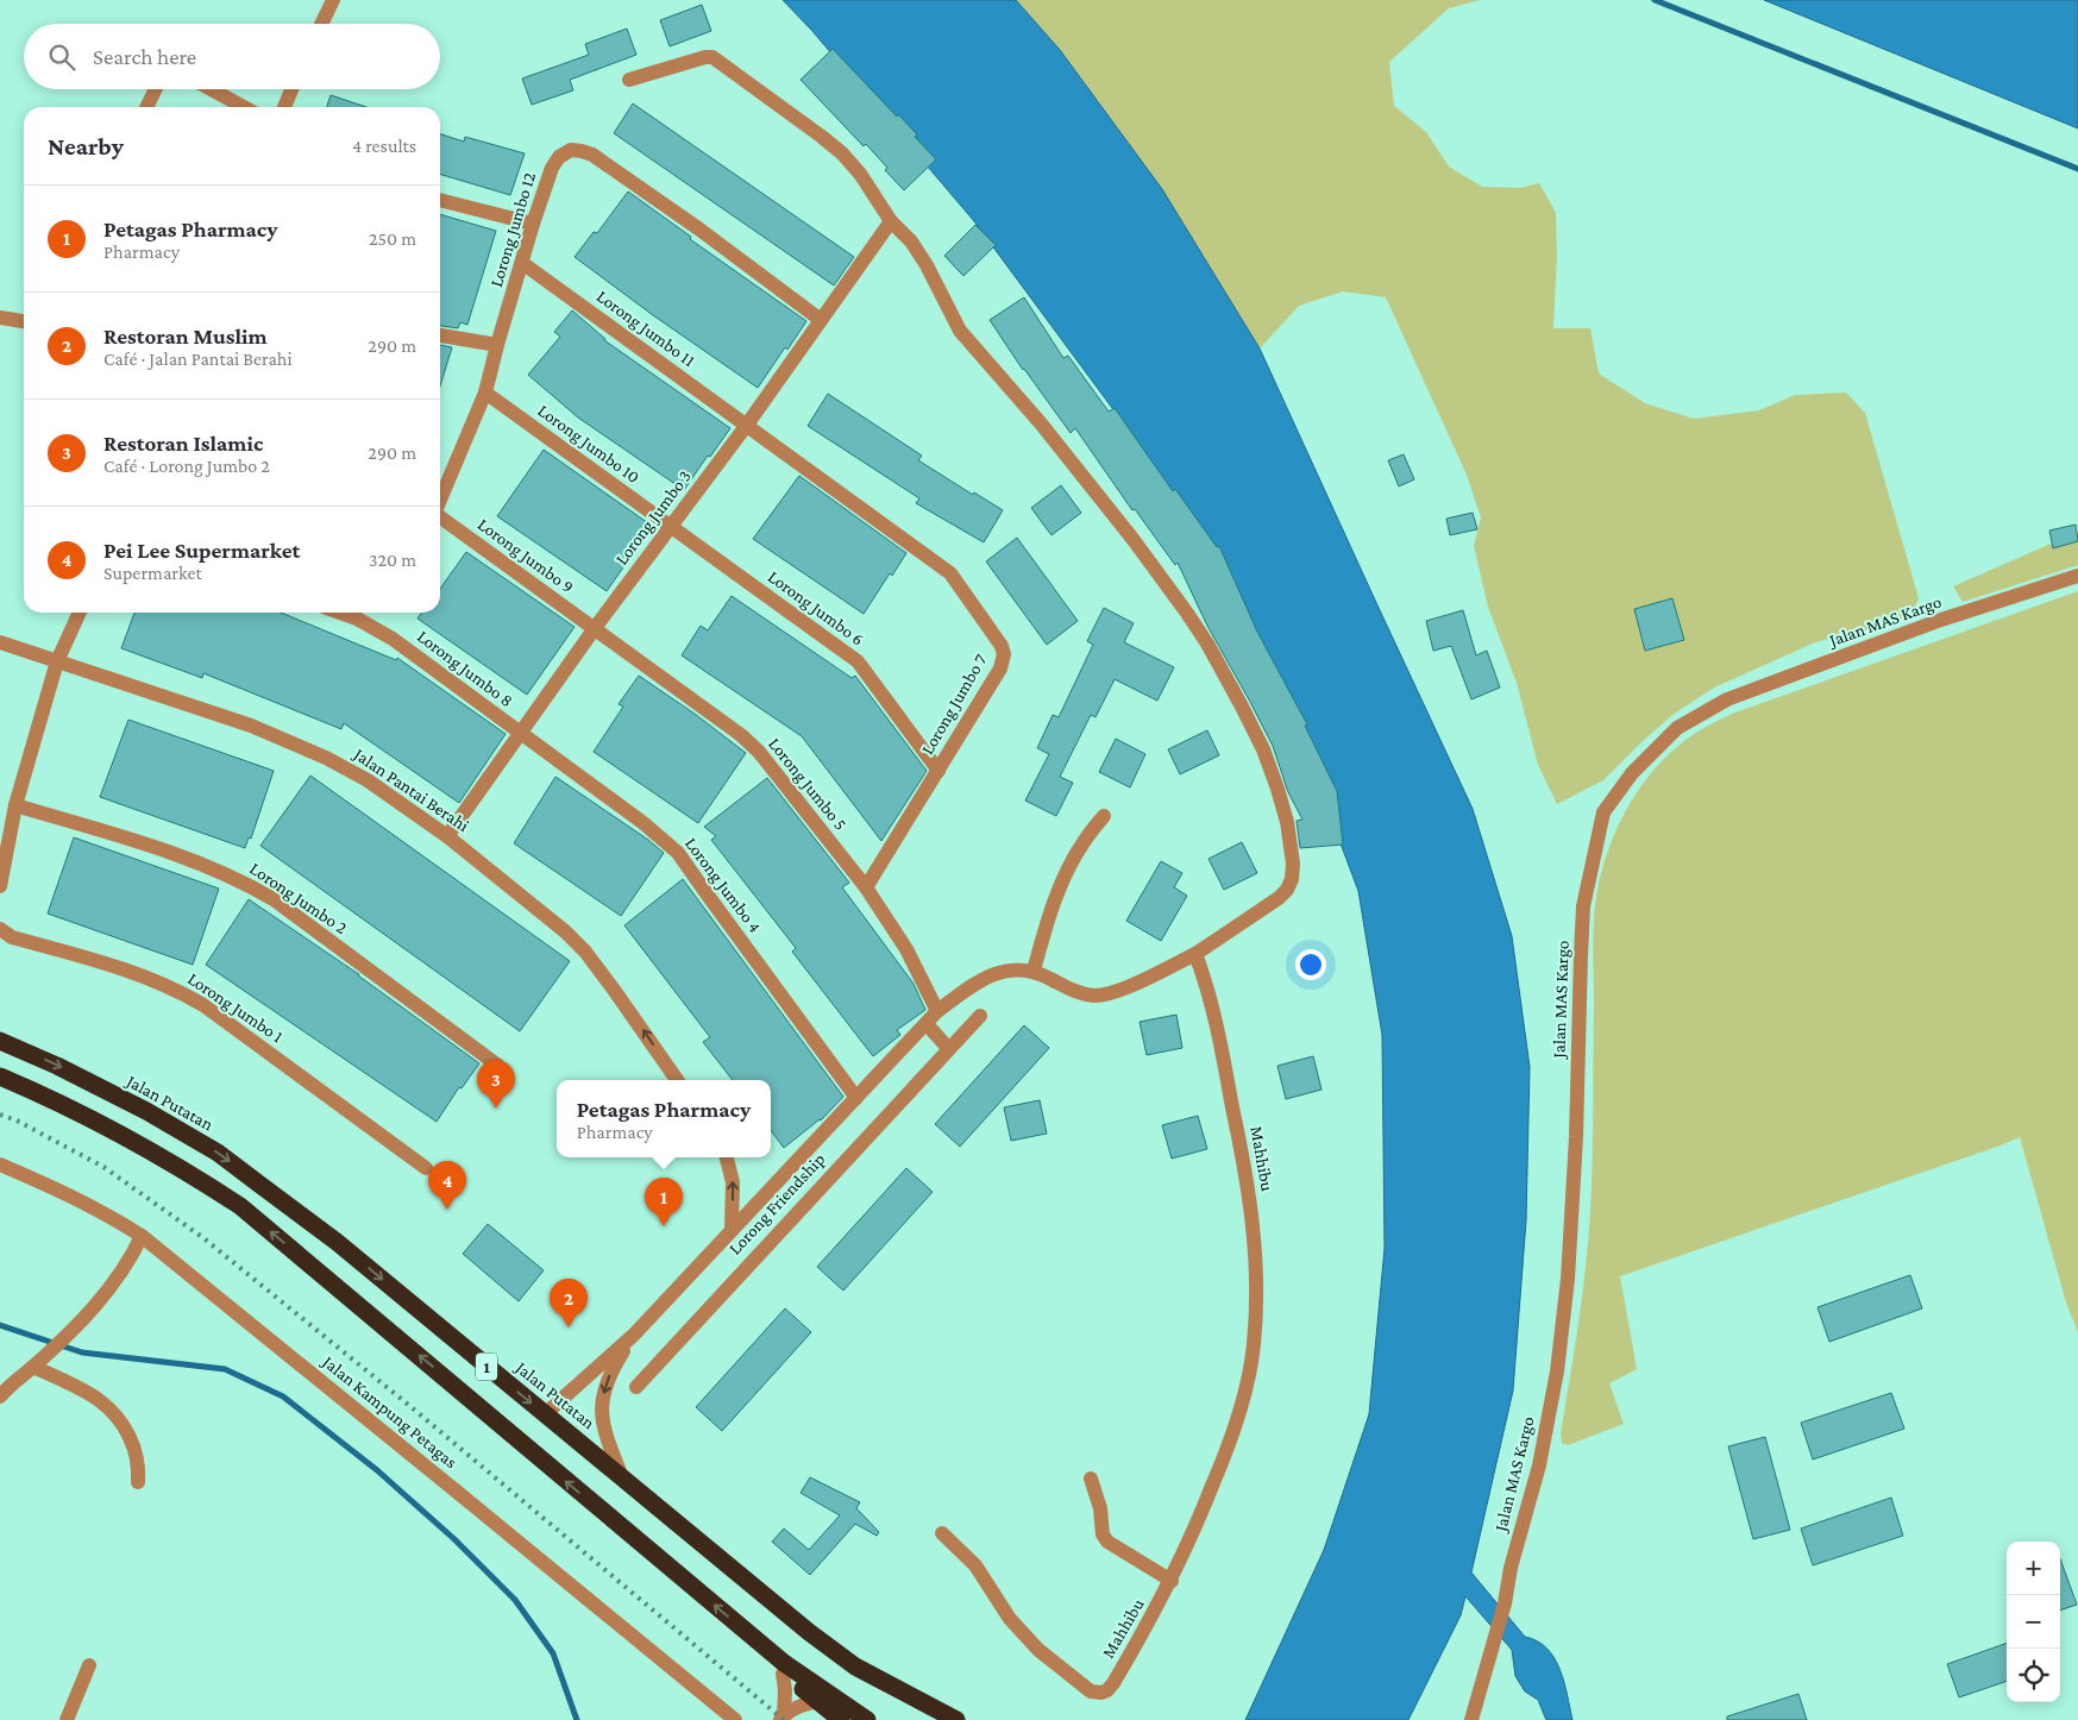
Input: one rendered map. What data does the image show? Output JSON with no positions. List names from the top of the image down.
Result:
{
  "streets": {
    "highway": ["Jalan Putatan", "1"],
    "street": [
      "Lorong Jumbo 12",
      "Lorong Jumbo 11",
      "Lorong Jumbo 10",
      "Lorong Jumbo 3",
      "Lorong Jumbo 9",
      "Lorong Jumbo 6",
      "Jalan MAS Kargo",
      "Lorong Jumbo 8",
      "Lorong Jumbo 7",
      "Lorong Jumbo 5",
      "Jalan Pantai Berahi",
      "Lorong Jumbo 4",
      "Lorong Jumbo 2",
      "Lorong Jumbo 1",
      "Mahhibu",
      "Lorong Friendship",
      "Jalan Kampung Petagas"
    ]
  },
  "crossings": [
    ["Lorong Jumbo 12", "Lorong Jumbo 11"],
    ["Lorong Jumbo 12", "Lorong Jumbo 10"],
    ["Lorong Jumbo 12", "Lorong Jumbo 3"],
    ["Lorong Jumbo 11", "Lorong Jumbo 3"],
    ["Lorong Jumbo 11", "Lorong Jumbo 7"],
    ["Lorong Jumbo 10", "Lorong Jumbo 3"],
    ["Lorong Jumbo 10", "Lorong Jumbo 6"],
    ["Lorong Jumbo 3", "Lorong Jumbo 9"],
    ["Lorong Jumbo 3", "Lorong Jumbo 6"],
    ["Lorong Jumbo 3", "Lorong Jumbo 8"],
    ["Lorong Jumbo 3", "Lorong Jumbo 7"],
    ["Lorong Jumbo 3", "Lorong Jumbo 5"],
    ["Lorong Jumbo 3", "Jalan Pantai Berahi"],
    ["Lorong Jumbo 3", "Lorong Jumbo 4"],
    ["Lorong Jumbo 9", "Lorong Jumbo 5"],
    ["Lorong Jumbo 6", "Lorong Jumbo 7"],
    ["Lorong Jumbo 8", "Lorong Jumbo 4"],
    ["Lorong Jumbo 7", "Lorong Jumbo 5"]
  ],
  "one_way": ["Jalan Pantai Berahi"],
  "page": {
    "search": "Search here",
    "heading": ["Nearby", "4 results"],
    "list": [
      {
        "mark": "1",
        "name": "Petagas Pharmacy",
        "note": "Pharmacy",
        "value": "250 m"
      },
      {
        "mark": "2",
        "name": "Restoran Muslim",
        "note": "Café · Jalan Pantai Berahi",
        "value": "290 m"
      },
      {
        "mark": "3",
        "name": "Restoran Islamic",
        "note": "Café · Lorong Jumbo 2",
        "value": "290 m"
      },
      {
        "mark": "4",
        "name": "Pei Lee Supermarket",
        "note": "Supermarket",
        "value": "320 m"
      }
    ],
    "pins": [
      "3",
      "4",
      "1",
      "2"
    ],
    "popup": ["Petagas Pharmacy", "Pharmacy"],
    "map_buttons": ["+", "−"]
  }
}
